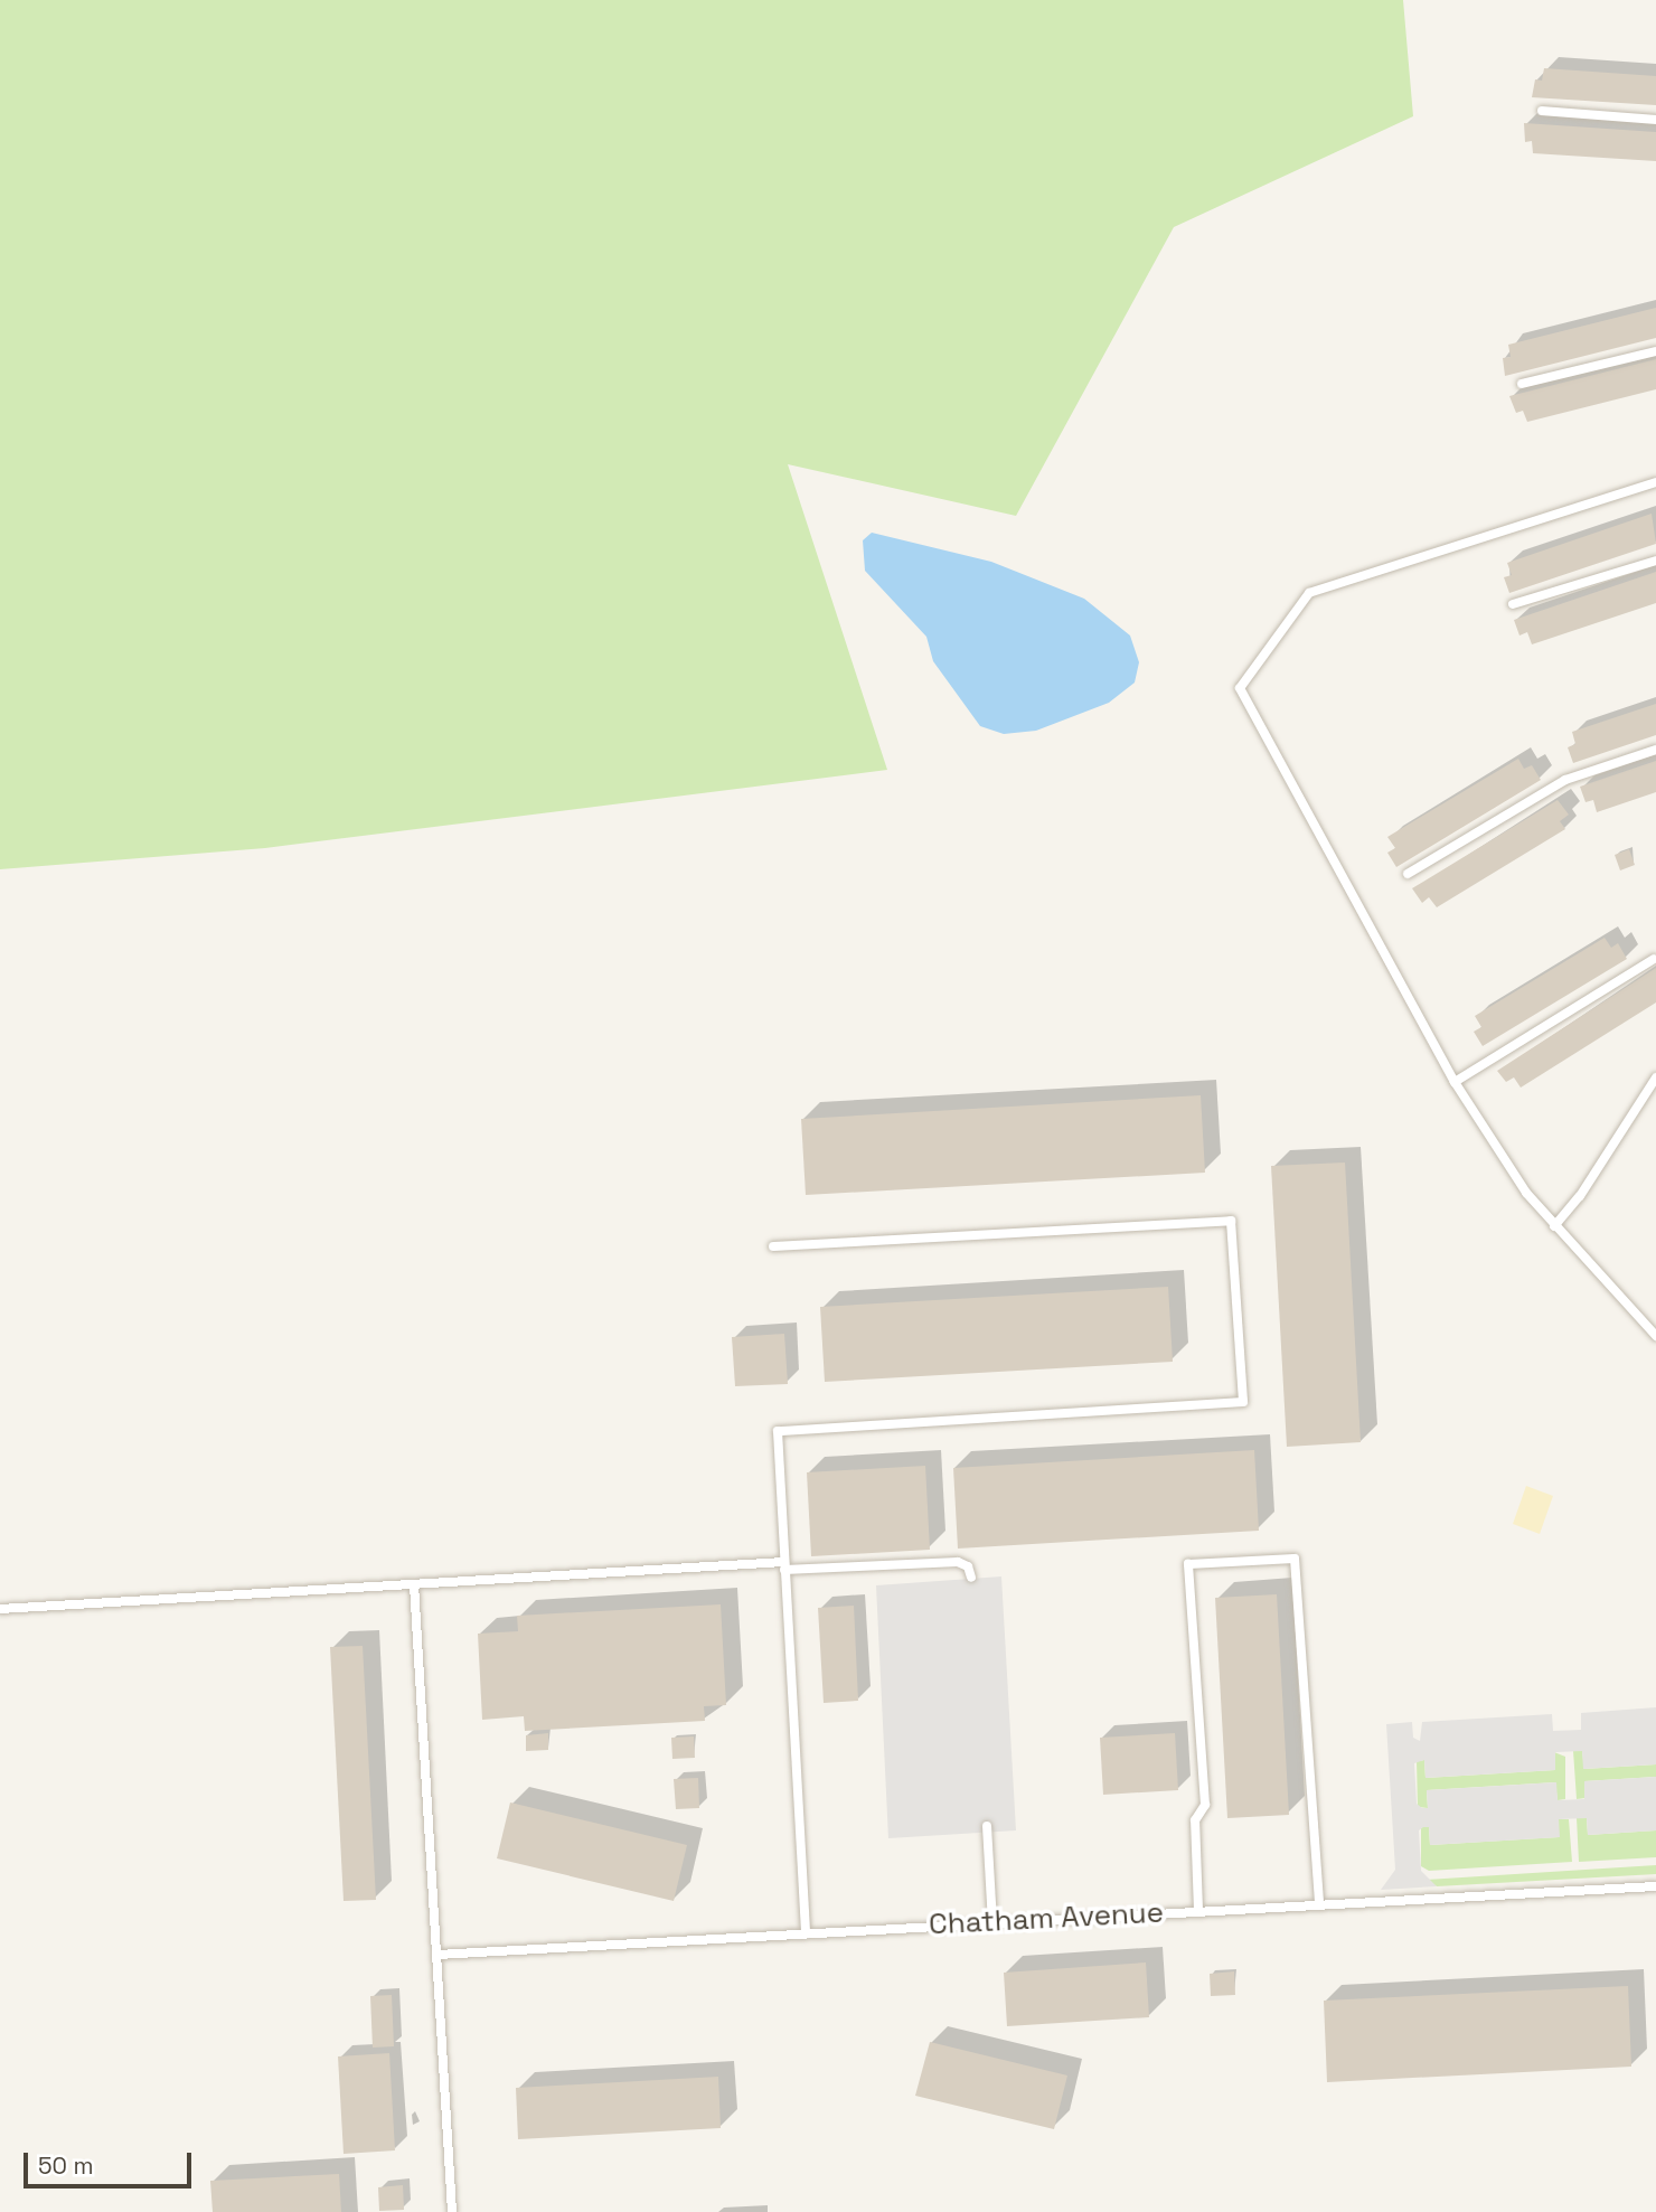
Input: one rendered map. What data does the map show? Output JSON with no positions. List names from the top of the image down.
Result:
{
  "streets": {
    "lane": ["Chatham Avenue"]
  },
  "scale_bar": "50 m"
}
